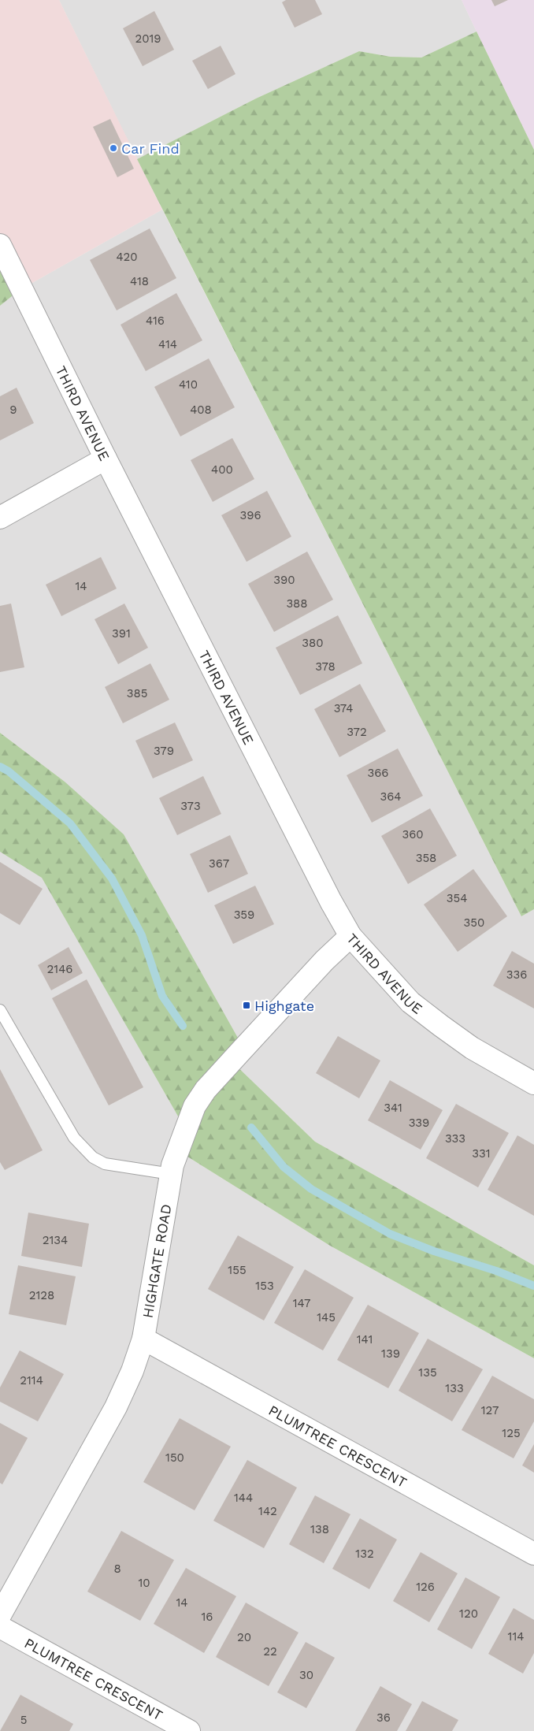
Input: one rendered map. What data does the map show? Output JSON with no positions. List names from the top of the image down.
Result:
{
  "streets": {
    "street": ["THIRD AVENUE", "HIGHGATE ROAD", "PLUMTREE CRESCENT"]
  },
  "crossings": [
    ["THIRD AVENUE", "HIGHGATE ROAD"],
    ["HIGHGATE ROAD", "PLUMTREE CRESCENT"]
  ],
  "places": {
    "other": ["Car Find"],
    "transit": ["Highgate"]
  },
  "house_numbers": [
    "2019",
    "420",
    "418",
    "416",
    "414",
    "410",
    "9",
    "408",
    "400",
    "396",
    "390",
    "14",
    "388",
    "391",
    "380",
    "378",
    "385",
    "374",
    "372",
    "379",
    "366",
    "364",
    "373",
    "360",
    "358",
    "367",
    "354",
    "359",
    "350",
    "2146",
    "336",
    "341",
    "339",
    "333",
    "331",
    "2134",
    "155",
    "153",
    "2128",
    "147",
    "145",
    "141",
    "139",
    "135",
    "2114",
    "133",
    "127",
    "125",
    "150",
    "144",
    "142",
    "138",
    "132",
    "8",
    "10",
    "126",
    "14",
    "120",
    "16",
    "114",
    "20",
    "22",
    "30",
    "36",
    "5"
  ]
}
